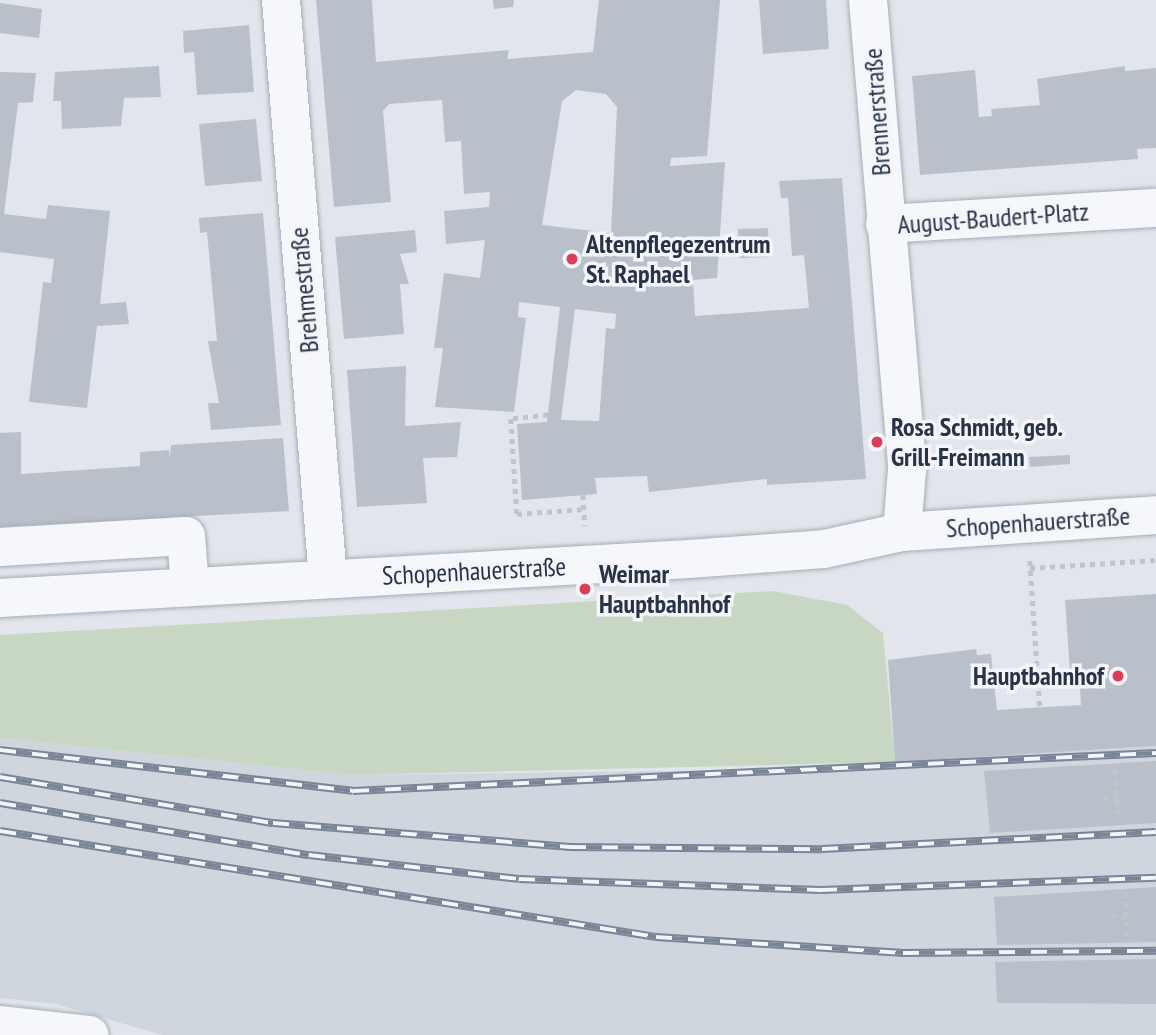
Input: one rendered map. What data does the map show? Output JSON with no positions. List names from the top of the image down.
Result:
{
  "streets": {
    "street": [
      "Brennerstraße",
      "August-Baudert-Platz",
      "Brehmestraße",
      "Schopenhauerstraße"
    ]
  },
  "crossings": [
    ["Brennerstraße", "August-Baudert-Platz"],
    ["August-Baudert-Platz", "Schopenhauerstraße"],
    ["Brehmestraße", "Schopenhauerstraße"]
  ],
  "places": [
    "Altenpflegezentrum St. Raphael",
    "Rosa Schmidt, geb. Grill-Freimann",
    "Weimar Hauptbahnhof",
    "Hauptbahnhof"
  ]
}
